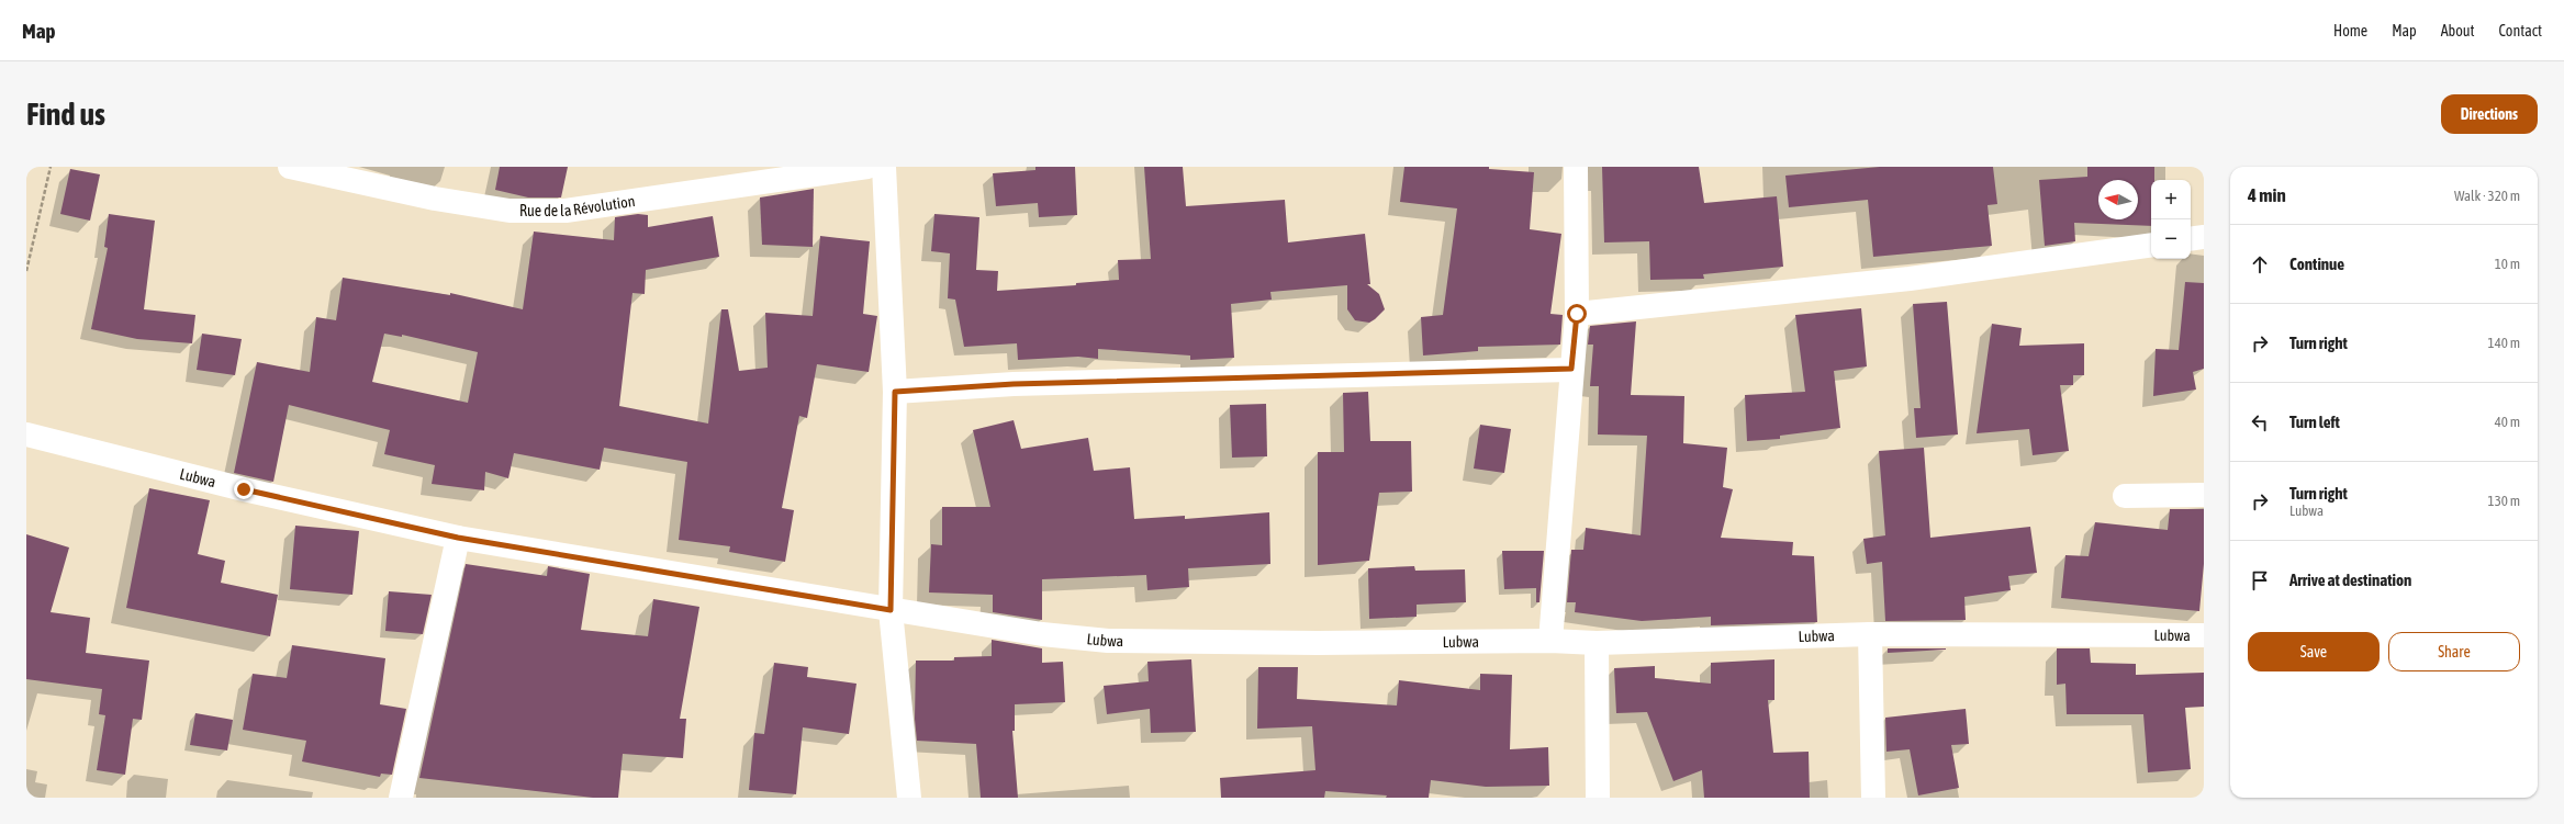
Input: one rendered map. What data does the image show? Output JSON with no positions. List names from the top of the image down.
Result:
{
  "streets": {
    "street": ["Rue de la Révolution", "Lubwa"]
  },
  "north": "left",
  "page": {
    "header": "Map",
    "nav": [
      "Home",
      "Map",
      "About",
      "Contact"
    ],
    "buttons": [
      "Directions",
      ["Save", "Share"]
    ],
    "title": "Find us",
    "heading": ["4 min", "Walk · 320 m"],
    "map_buttons": ["+", "−"],
    "list": [
      ["Continue", "10 m"],
      ["Turn right", "140 m"],
      ["Turn left", "40 m"],
      ["Turn right", "Lubwa", "130 m"],
      "Arrive at destination"
    ]
  }
}
